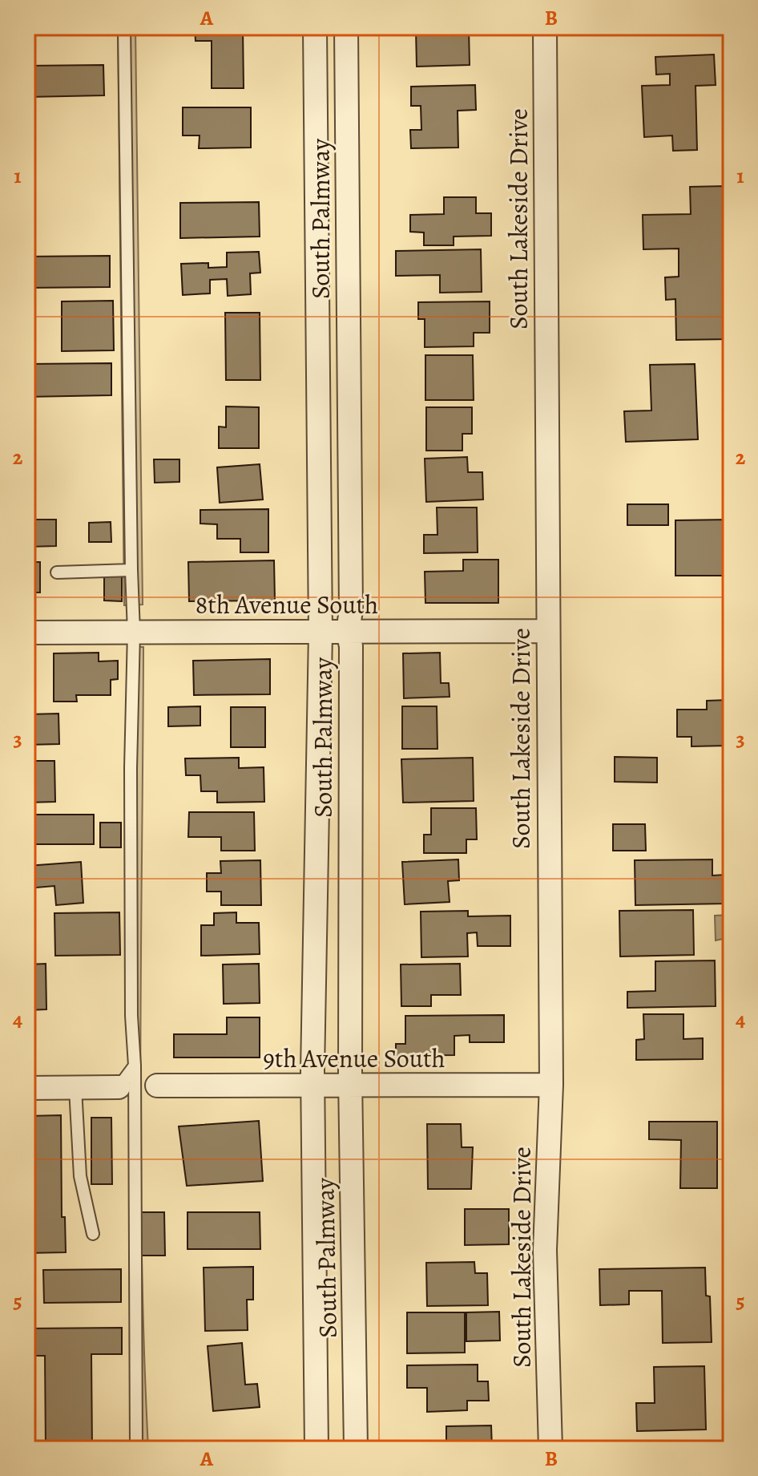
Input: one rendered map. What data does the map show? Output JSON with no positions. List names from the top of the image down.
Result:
{
  "streets": {
    "street": [
      "South Palmway",
      "South Lakeside Drive",
      "8th Avenue South",
      "9th Avenue South"
    ]
  },
  "crossings": [
    ["South Palmway", "8th Avenue South"],
    ["South Palmway", "9th Avenue South"],
    ["South Lakeside Drive", "8th Avenue South"],
    ["South Lakeside Drive", "9th Avenue South"]
  ],
  "grid": {
    "columns": ["A", "B"],
    "rows": [
      "1",
      "2",
      "3",
      "4",
      "5"
    ]
  }
}
